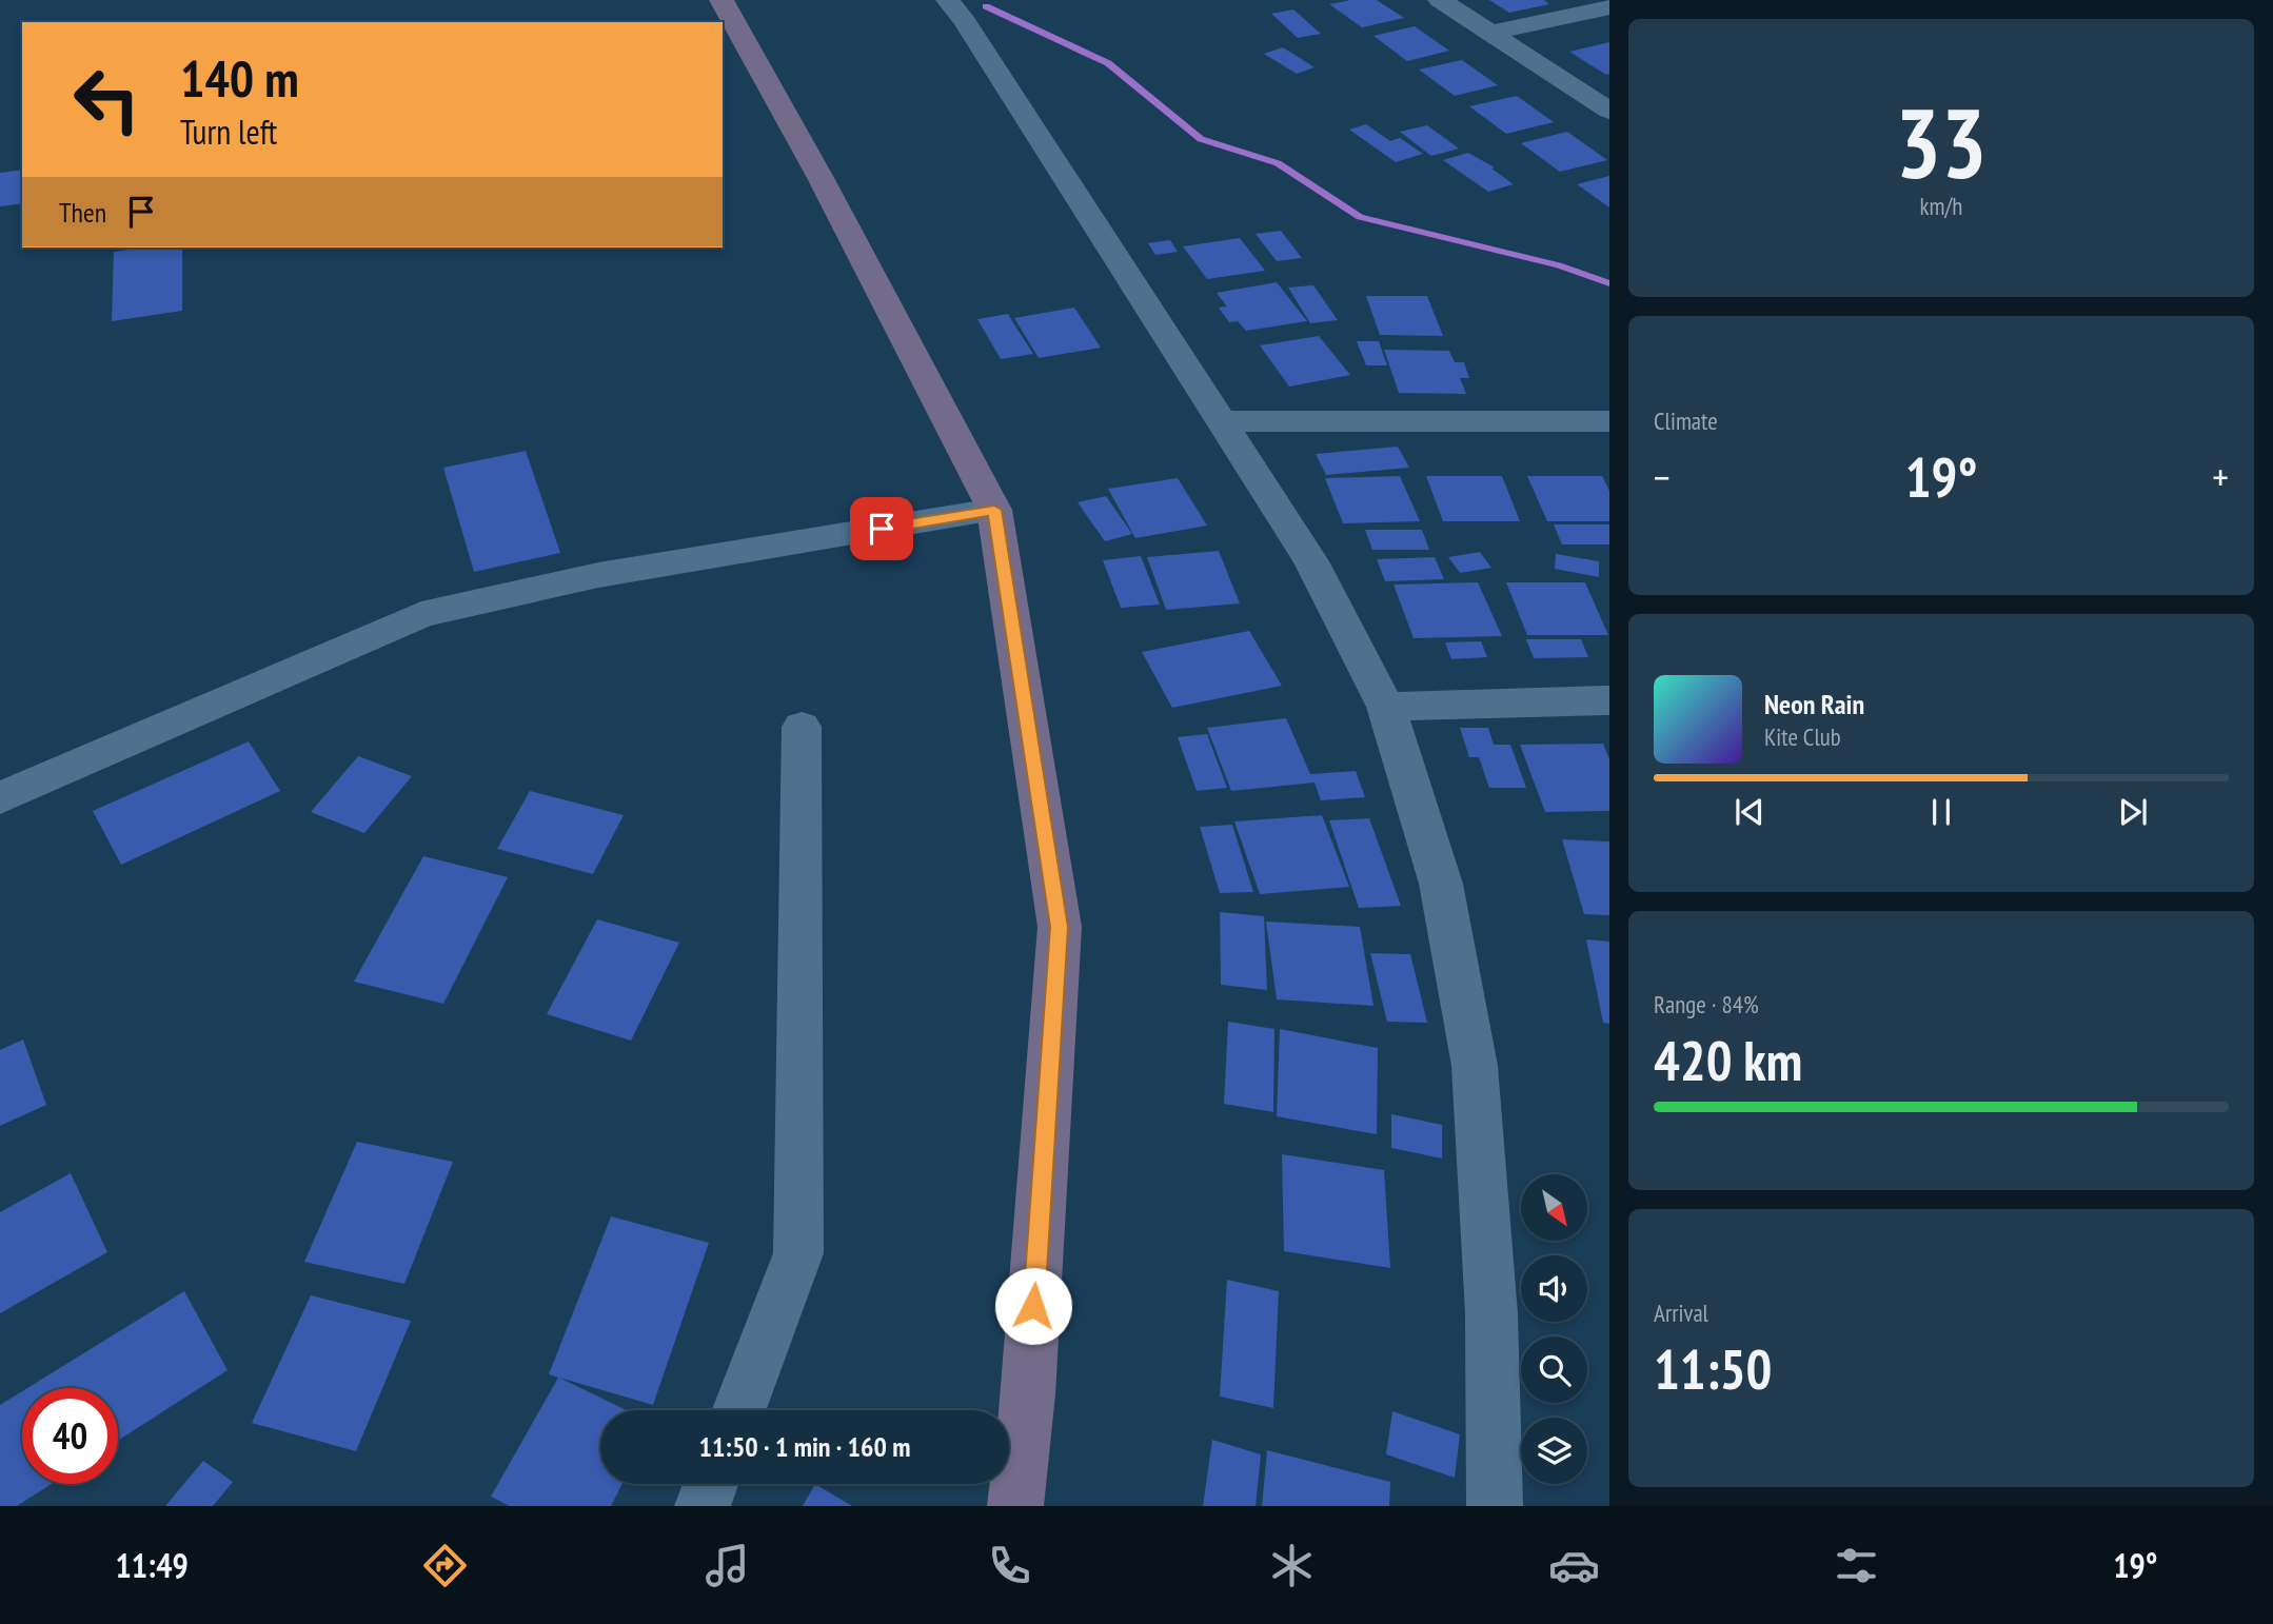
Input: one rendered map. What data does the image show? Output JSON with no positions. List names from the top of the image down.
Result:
{
  "north": "bottom right",
  "page": {
    "tile": [
      ["33", "km/h"],
      "Climate",
      ["Range · 84%", "420 km"],
      ["Arrival", "11:50"]
    ],
    "turn": ["140 m", "Turn left"],
    "then": "Then",
    "heat": ["−", "19°", "+"],
    "song": ["Neon Rain", "Kite Club"],
    "limit": "40",
    "trip": "11:50 · 1 min · 160 m",
    "tabs": ["11:49", "19°"]
  }
}
